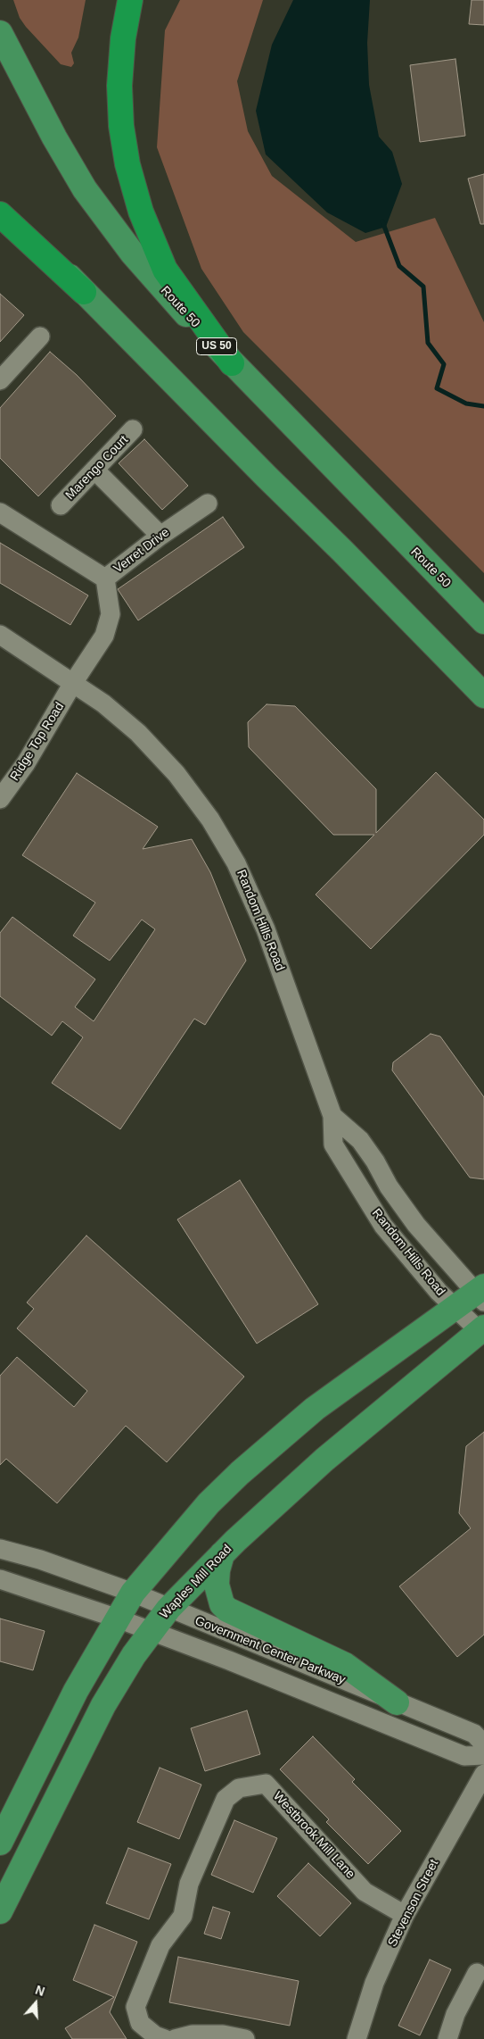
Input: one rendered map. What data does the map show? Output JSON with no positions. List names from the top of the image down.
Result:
{
  "streets": {
    "main road": ["Route 50", "US 50", "Waples Mill Road"],
    "street": [
      "Marengo Court",
      "Verret Drive",
      "Ridge Top Road",
      "Random Hills Road",
      "Government Center Parkway",
      "Westbrook Mill Lane",
      "Stevenson Street"
    ]
  },
  "crossings": [
    ["Verret Drive", "Ridge Top Road"],
    ["Verret Drive", "Random Hills Road"],
    ["Ridge Top Road", "Random Hills Road"],
    ["Random Hills Road", "Waples Mill Road"],
    ["Waples Mill Road", "Government Center Parkway"],
    ["Westbrook Mill Lane", "Stevenson Street"]
  ],
  "north": "top"
}
